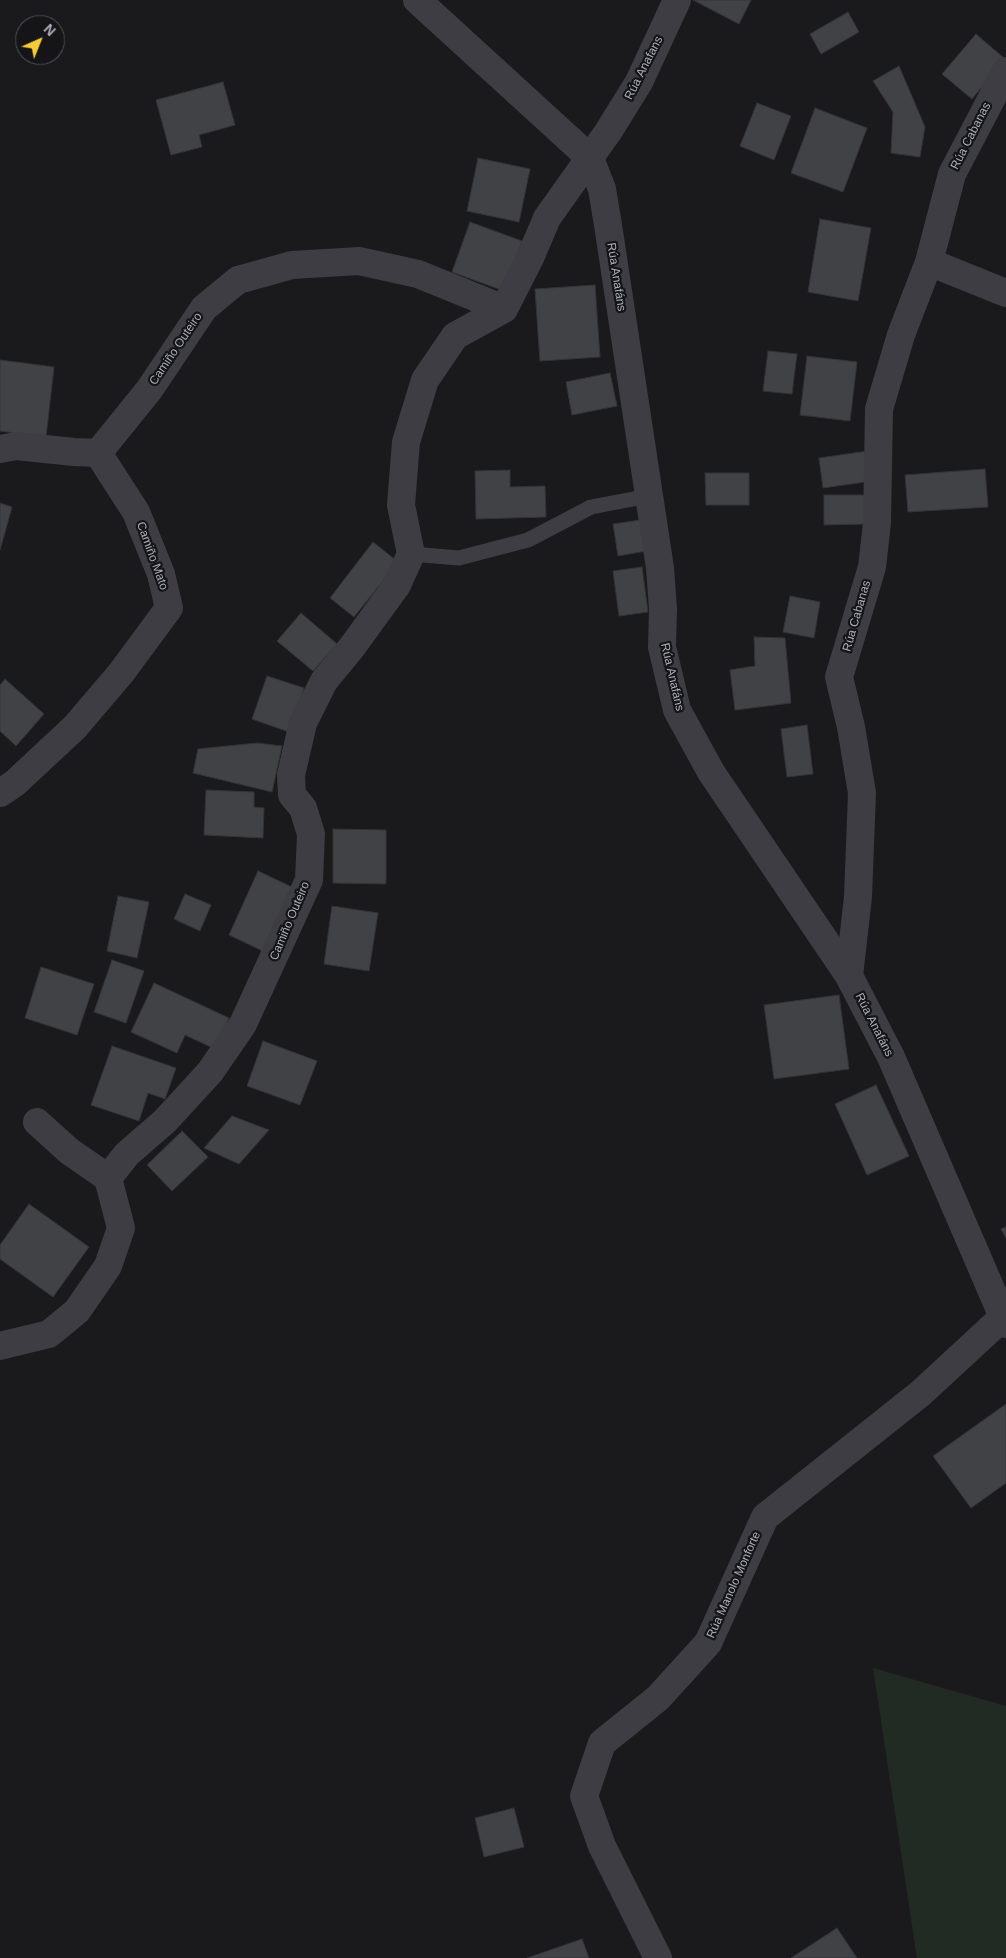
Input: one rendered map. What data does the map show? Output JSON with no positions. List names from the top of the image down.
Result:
{
  "streets": {
    "street": [
      "Rúa Anafans",
      "Rúa Cabanas",
      "Rúa Anafáns",
      "Camiño Outeiro",
      "Camiño Mato",
      "Rúa Manolo Monforte"
    ]
  },
  "crossings": [
    ["Rúa Anafans", "Rúa Anafáns"],
    ["Rúa Cabanas", "Rúa Anafáns"],
    ["Rúa Anafáns", "Rúa Manolo Monforte"],
    ["Camiño Outeiro", "Camiño Mato"]
  ],
  "north": "top right"
}
